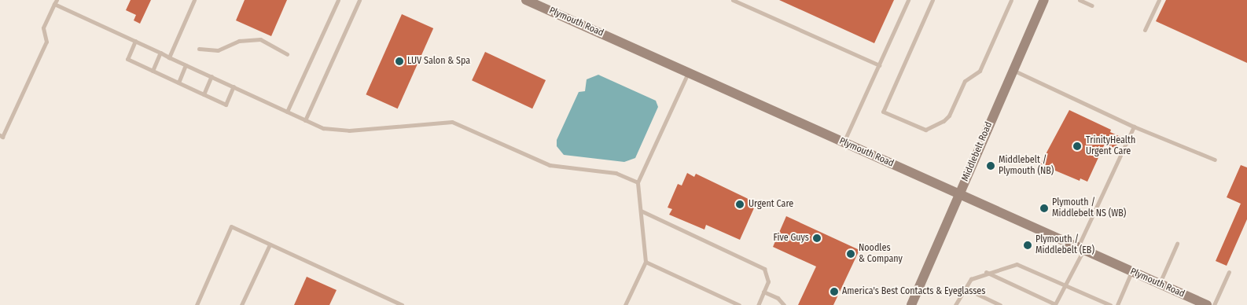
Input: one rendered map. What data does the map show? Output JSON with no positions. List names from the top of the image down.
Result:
{
  "streets": {
    "main road": ["Plymouth Road", "Middlebelt Road"]
  },
  "crossings": [
    ["Plymouth Road", "Middlebelt Road"]
  ],
  "places": [
    "LUV Salon & Spa",
    "TrinityHealth Urgent Care",
    "Middlebelt / Plymouth (NB)",
    "Urgent Care",
    "Plymouth / Middlebelt NS (WB)",
    "Five Guys",
    "Plymouth / Middlebelt (EB)",
    "Noodles & Company",
    "America's Best Contacts & Eyeglasses"
  ]
}
